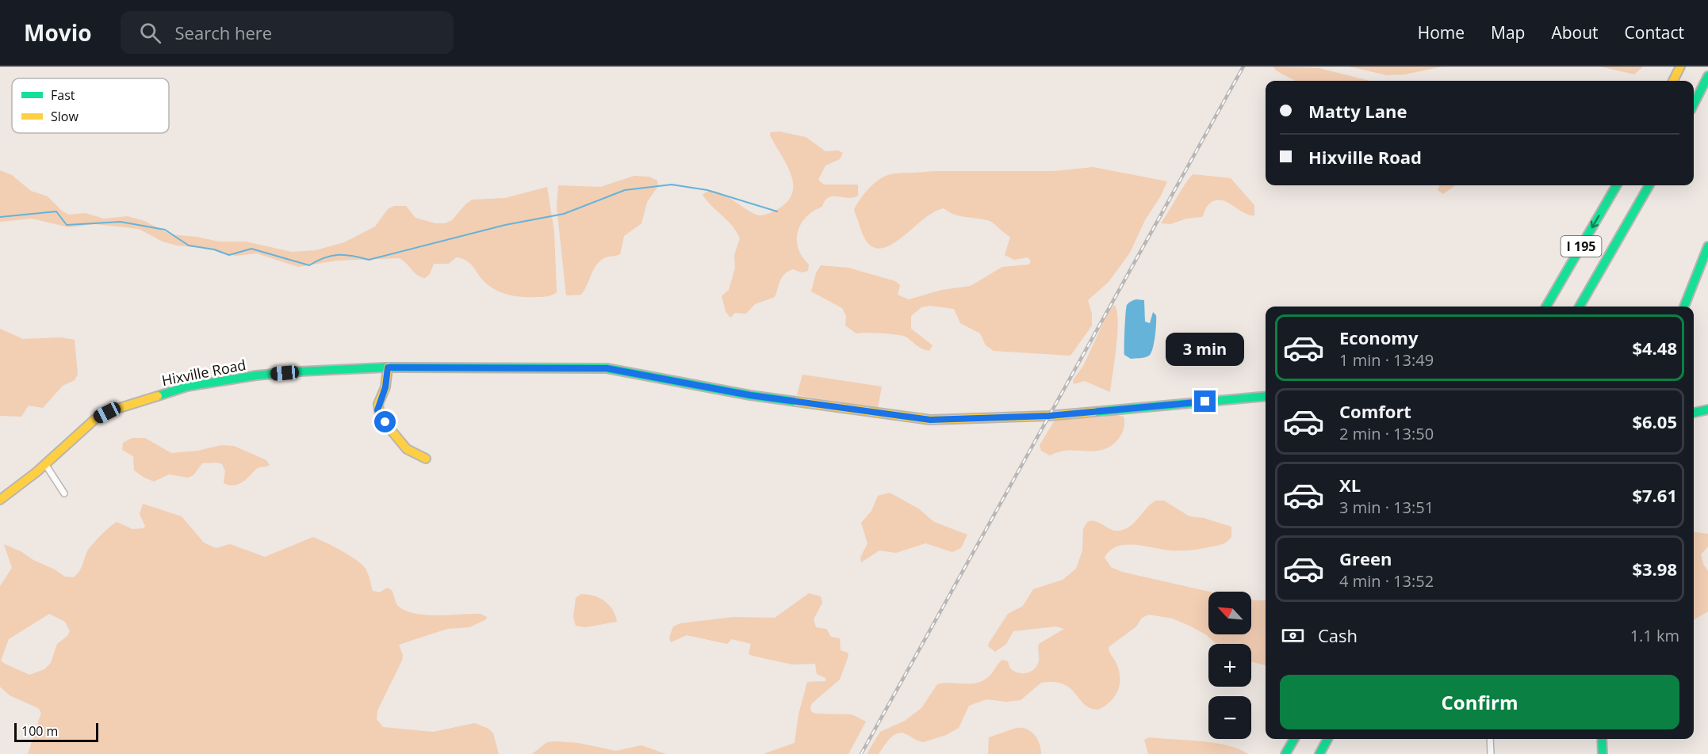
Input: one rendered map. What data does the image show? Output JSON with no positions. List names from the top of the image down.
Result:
{
  "streets": {
    "main road": ["I 195", "Hixville Road"]
  },
  "legend": ["Fast", "Slow"],
  "scale_bar": "100 m",
  "north": "top left",
  "page": {
    "header": "Movio",
    "search": "Search here",
    "nav": [
      "Home",
      "Map",
      "About",
      "Contact"
    ],
    "banner": ["Matty Lane", "Hixville Road"],
    "list": [
      {
        "name": "Economy",
        "note": "1 min · 13:49",
        "value": "$4.48"
      },
      {
        "name": "Comfort",
        "note": "2 min · 13:50",
        "value": "$6.05"
      },
      {
        "name": "XL",
        "note": "3 min · 13:51",
        "value": "$7.61"
      },
      {
        "name": "Green",
        "note": "4 min · 13:52",
        "value": "$3.98"
      }
    ],
    "bubble": "3 min",
    "map_buttons": ["+", "−"],
    "pay": ["Cash", "1.1 km"],
    "buttons": "Confirm",
    "scale": "100 m"
  }
}
